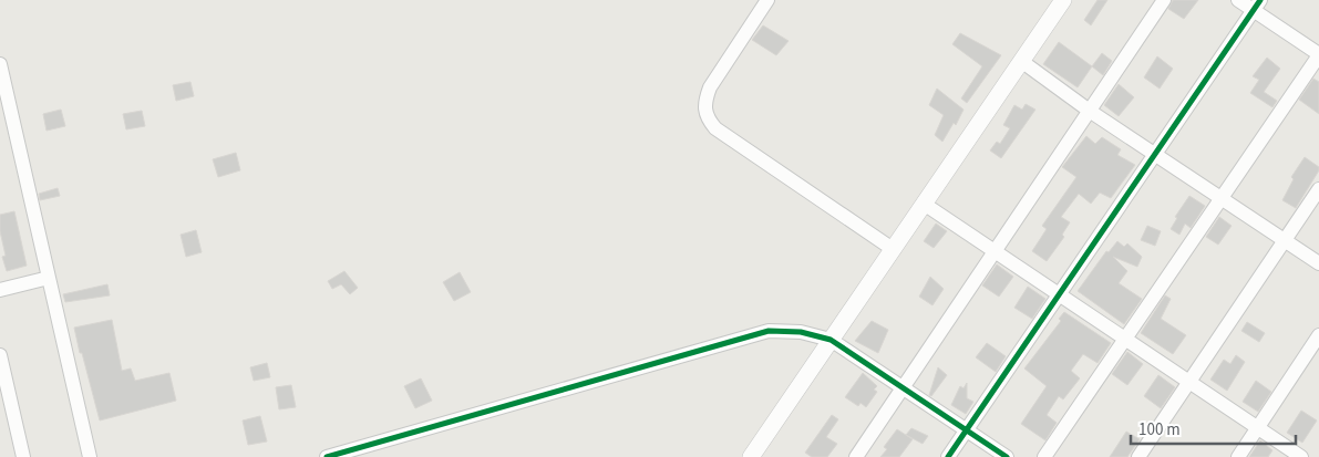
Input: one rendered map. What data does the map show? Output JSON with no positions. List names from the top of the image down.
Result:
{
  "scale_bar": "100 m"
}
